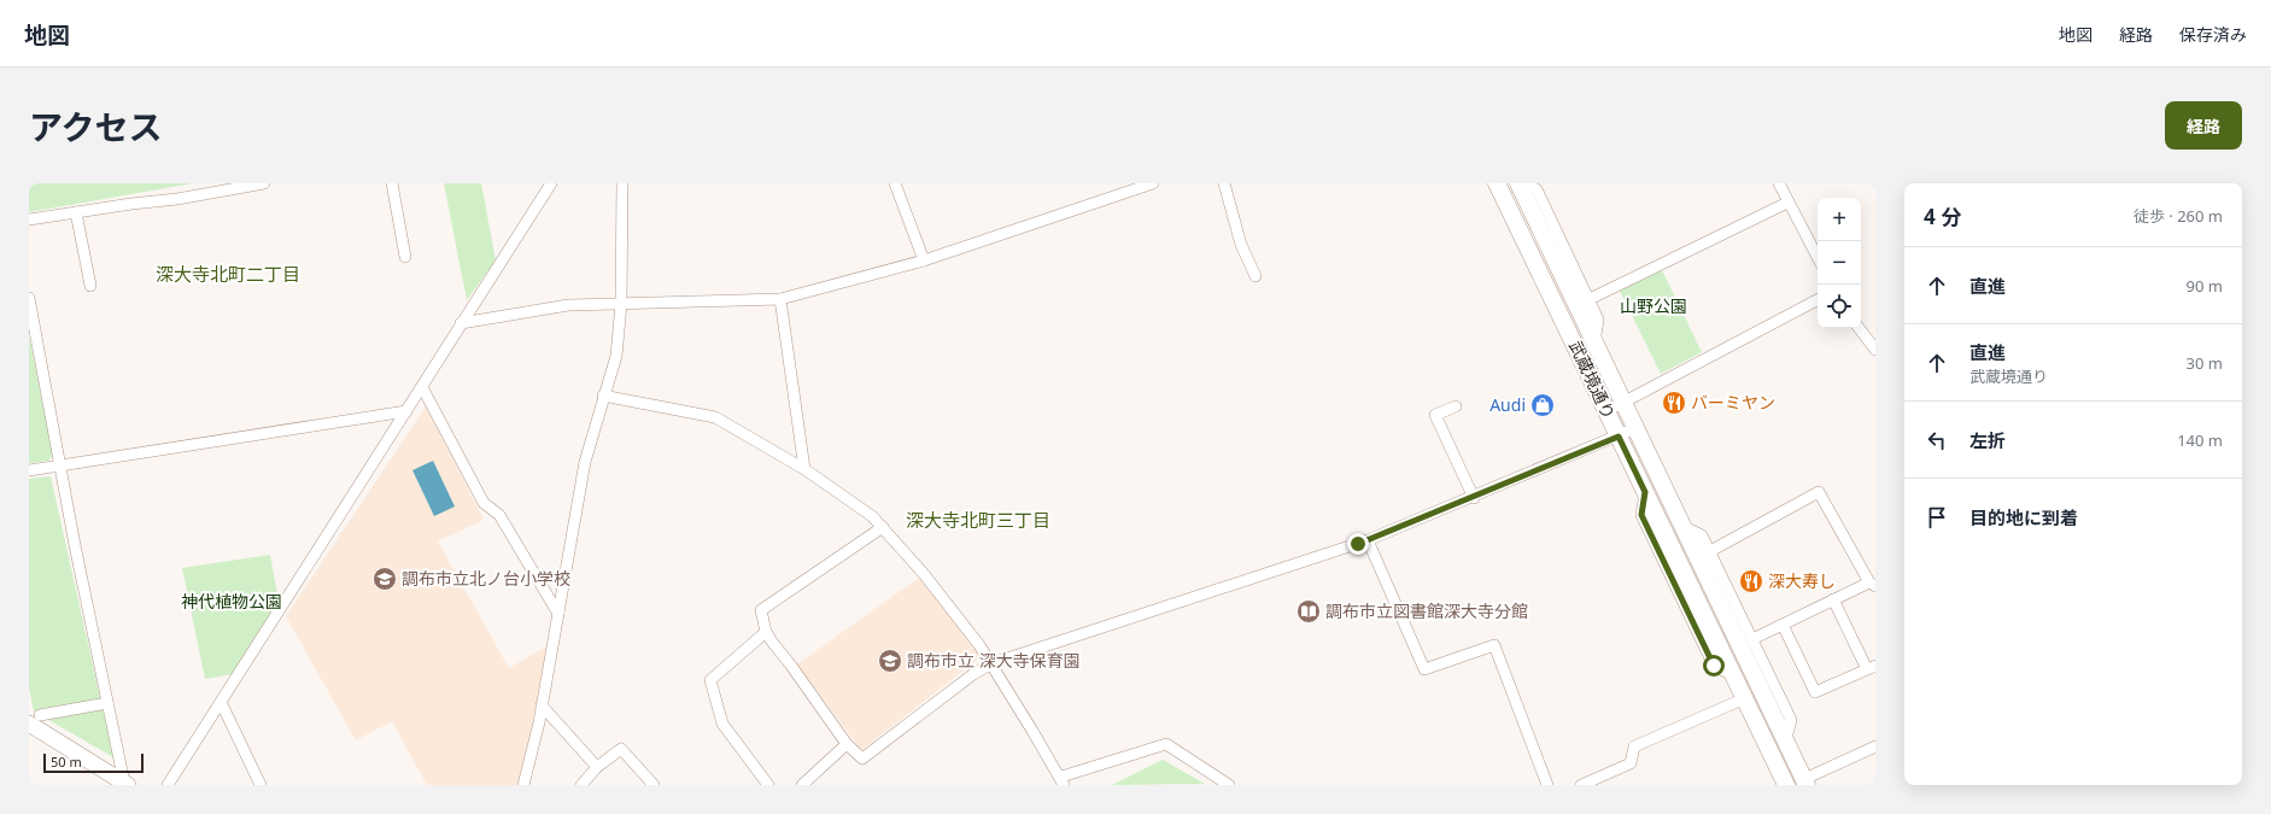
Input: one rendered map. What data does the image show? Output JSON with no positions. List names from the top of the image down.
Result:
{
  "streets": {
    "main road": ["武蔵境通り"]
  },
  "districts": ["深大寺北町二丁目", "深大寺北町三丁目"],
  "parks": ["山野公園", "神代植物公園"],
  "places": {
    "restaurant": ["バーミヤン", "深大寿し"],
    "shop": ["Audi"],
    "school or university": ["調布市立北ノ台小学校", "調布市立 深大寺保育園"],
    "library": ["調布市立図書館深大寺分館"]
  },
  "scale_bar": "50 m",
  "page": {
    "header": "地図",
    "nav": ["地図", "経路", "保存済み"],
    "title": "アクセス",
    "buttons": "経路",
    "heading": ["4 分", "徒歩 · 260 m"],
    "map_buttons": ["+", "−"],
    "list": [
      ["直進", "90 m"],
      ["直進", "武蔵境通り", "30 m"],
      ["左折", "140 m"],
      "目的地に到着"
    ],
    "scale": "50 m"
  }
}
